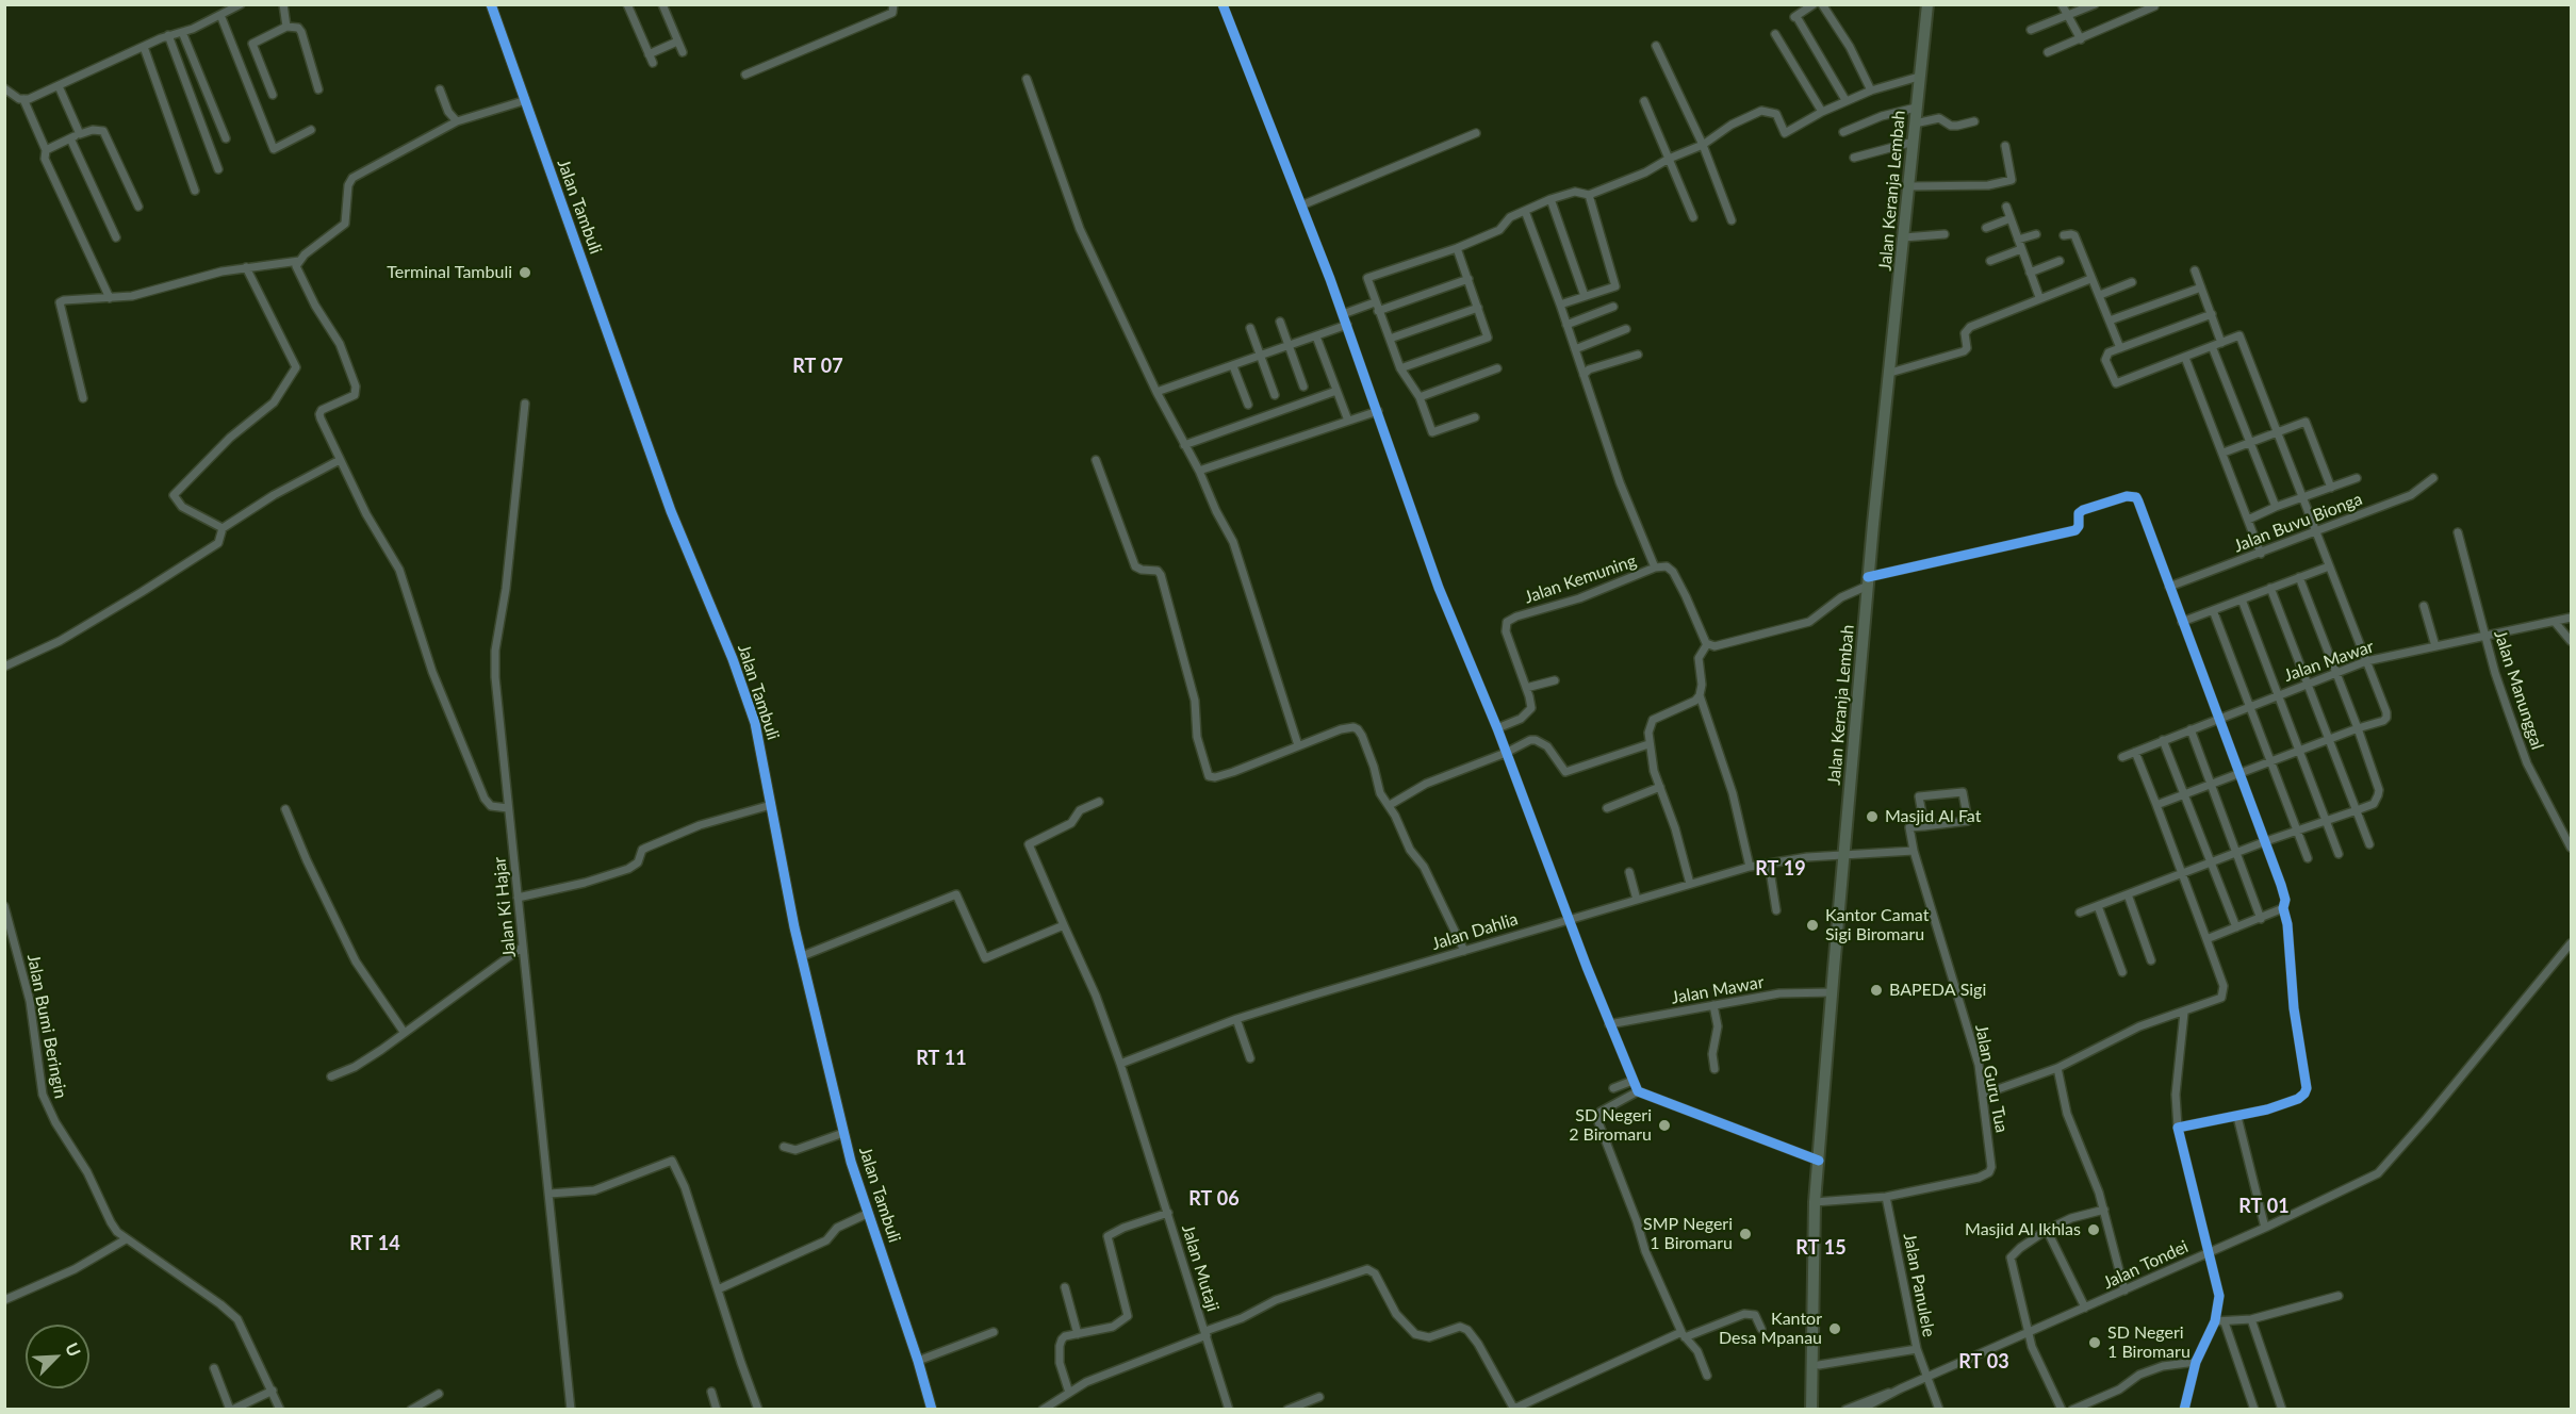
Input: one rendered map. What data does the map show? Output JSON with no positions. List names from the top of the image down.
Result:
{
  "streets": {
    "main road": ["Jalan Keranja Lembah"],
    "street": [
      "Jalan Tambuli",
      "Jalan Buvu Bionga",
      "Jalan Kemuning",
      "Jalan Mawar",
      "Jalan Manunggal",
      "Jalan Ki Hajar",
      "Jalan Dahlia",
      "Jalan Bumi Beringin",
      "Jalan Guru Tua",
      "Jalan Tondei",
      "Jalan Mutaji",
      "Jalan Panulele"
    ]
  },
  "crossings": [
    ["Jalan Keranja Lembah", "Jalan Mawar"],
    ["Jalan Keranja Lembah", "Jalan Dahlia"],
    ["Jalan Keranja Lembah", "Jalan Guru Tua"],
    ["Jalan Mawar", "Jalan Manunggal"],
    ["Jalan Dahlia", "Jalan Mutaji"],
    ["Jalan Guru Tua", "Jalan Panulele"],
    ["Jalan Tondei", "Jalan Panulele"]
  ],
  "districts": [
    "RT 07",
    "RT 19",
    "RT 11",
    "RT 06",
    "RT 01",
    "RT 14",
    "RT 15",
    "RT 03"
  ],
  "places": [
    "Terminal Tambuli",
    "Masjid Al Fat",
    "Kantor Camat Sigi Biromaru",
    "BAPEDA Sigi",
    "SD Negeri 2 Biromaru",
    "Masjid Al Ikhlas",
    "SMP Negeri 1 Biromaru",
    "Kantor Desa Mpanau",
    "SD Negeri 1 Biromaru"
  ],
  "north": "top right"
}
